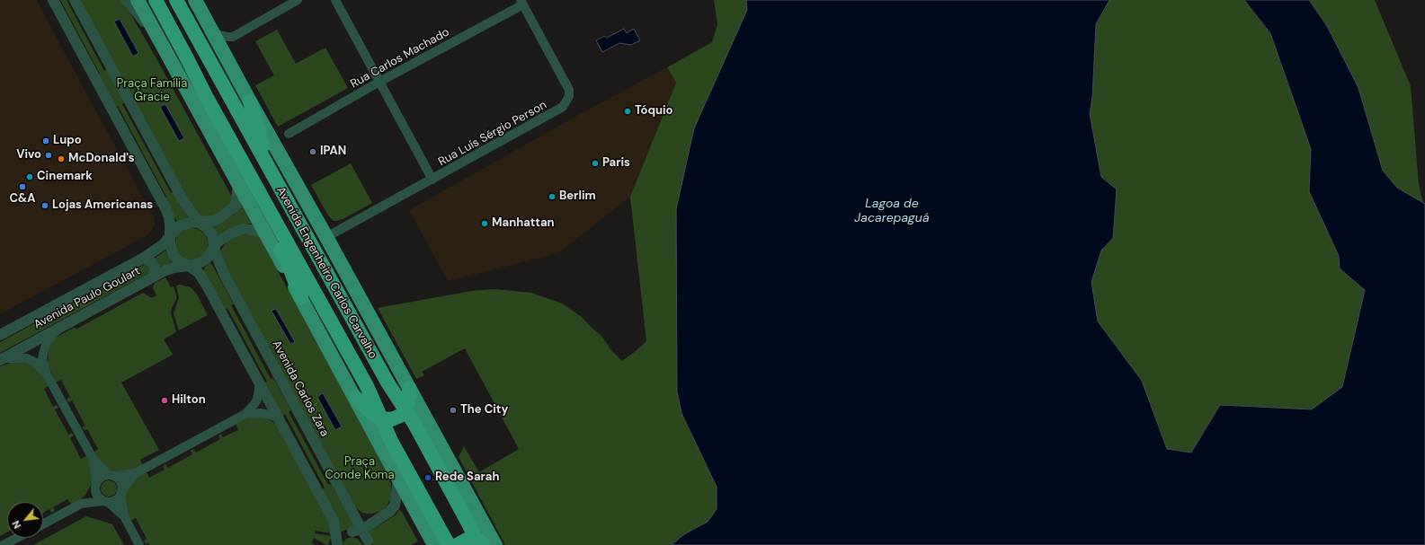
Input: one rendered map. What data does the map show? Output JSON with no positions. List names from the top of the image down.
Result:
{
  "streets": {
    "highway": ["Avenida Engenheiro Carlos Carvalho"],
    "street": [
      "Rua Carlos Machado",
      "Rua Luís Sérgio Person",
      "Avenida Paulo Goulart",
      "Avenida Carlos Zara"
    ]
  },
  "crossings": [
    ["Rua Carlos Machado", "Rua Luís Sérgio Person"],
    ["Rua Luís Sérgio Person", "Avenida Engenheiro Carlos Carvalho"],
    ["Avenida Paulo Goulart", "Avenida Carlos Zara"]
  ],
  "water": ["Lagoa de Jacarepaguá"],
  "parks": ["Praça Família Gracie", "Praça Conde Koma"],
  "places": [
    "Tóquio",
    "Lupo",
    "IPAN",
    "Vivo",
    "McDonald's",
    "Paris",
    "Cinemark",
    "C&A",
    "Berlim",
    "Lojas Americanas",
    "Manhattan",
    "Hilton",
    "The City",
    "Rede Sarah"
  ],
  "north": "bottom left"
}
